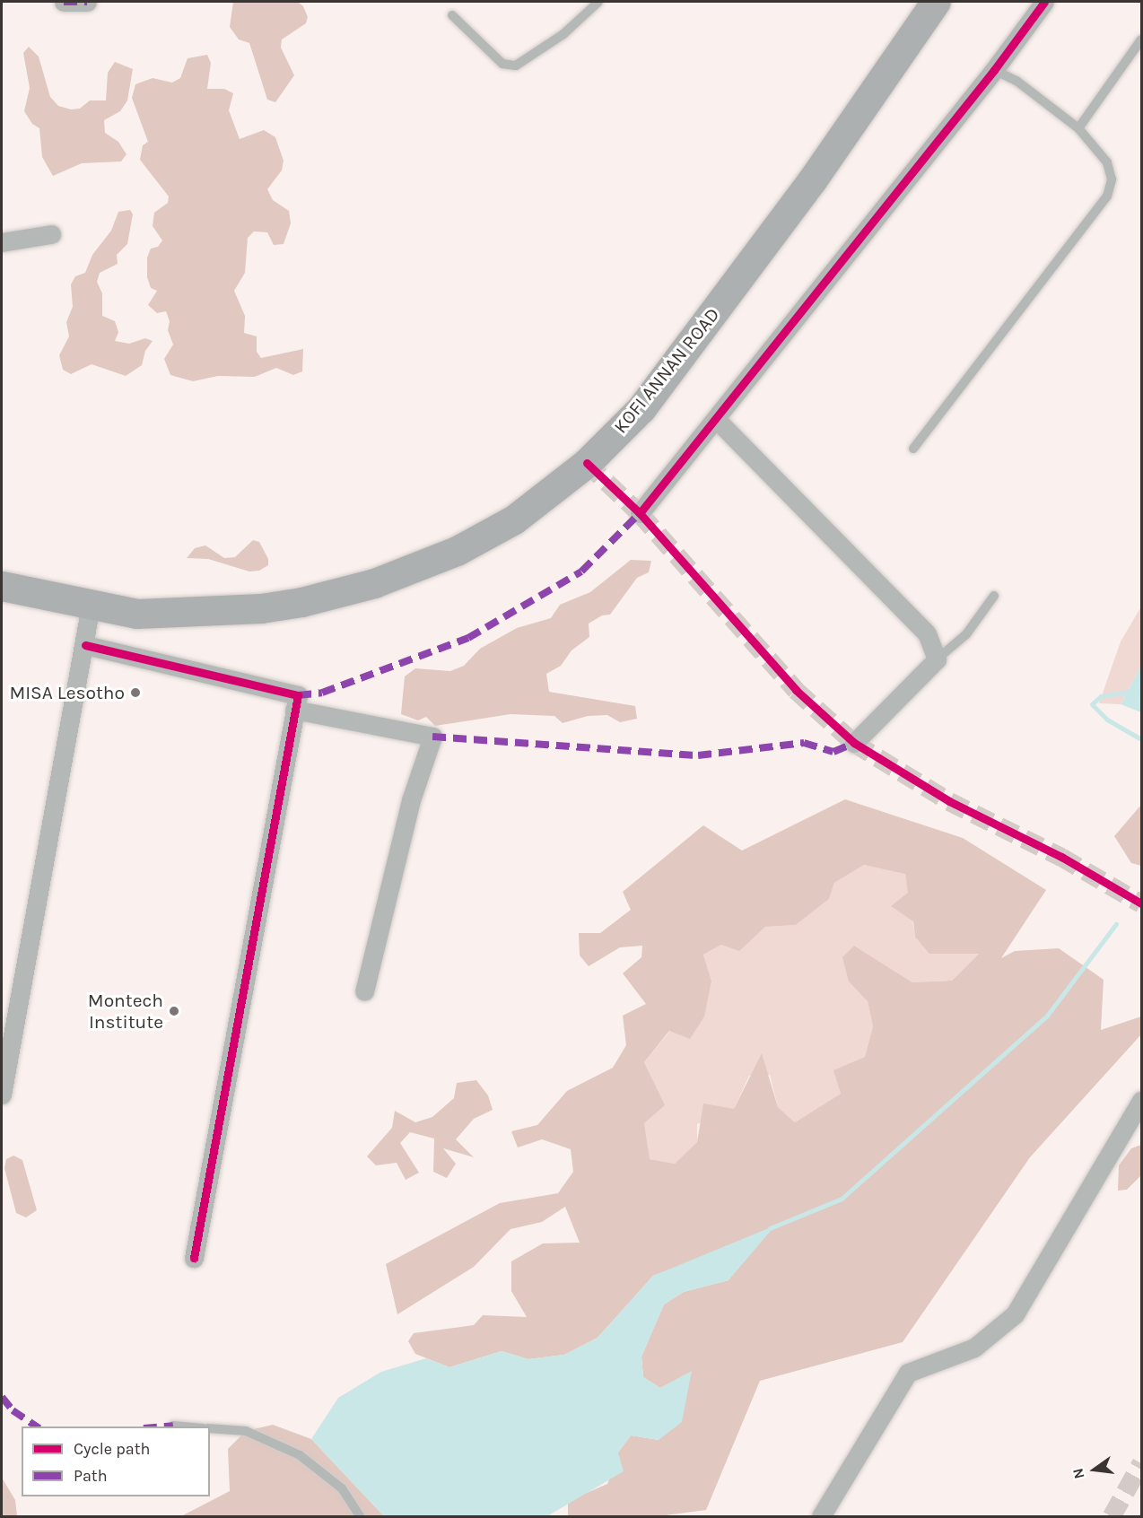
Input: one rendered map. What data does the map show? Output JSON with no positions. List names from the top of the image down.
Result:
{
  "streets": {
    "main road": ["KOFI ANNAN ROAD"]
  },
  "places": ["MISA Lesotho", "Montech Institute"],
  "legend": ["Cycle path", "Path"],
  "north": "left"
}
